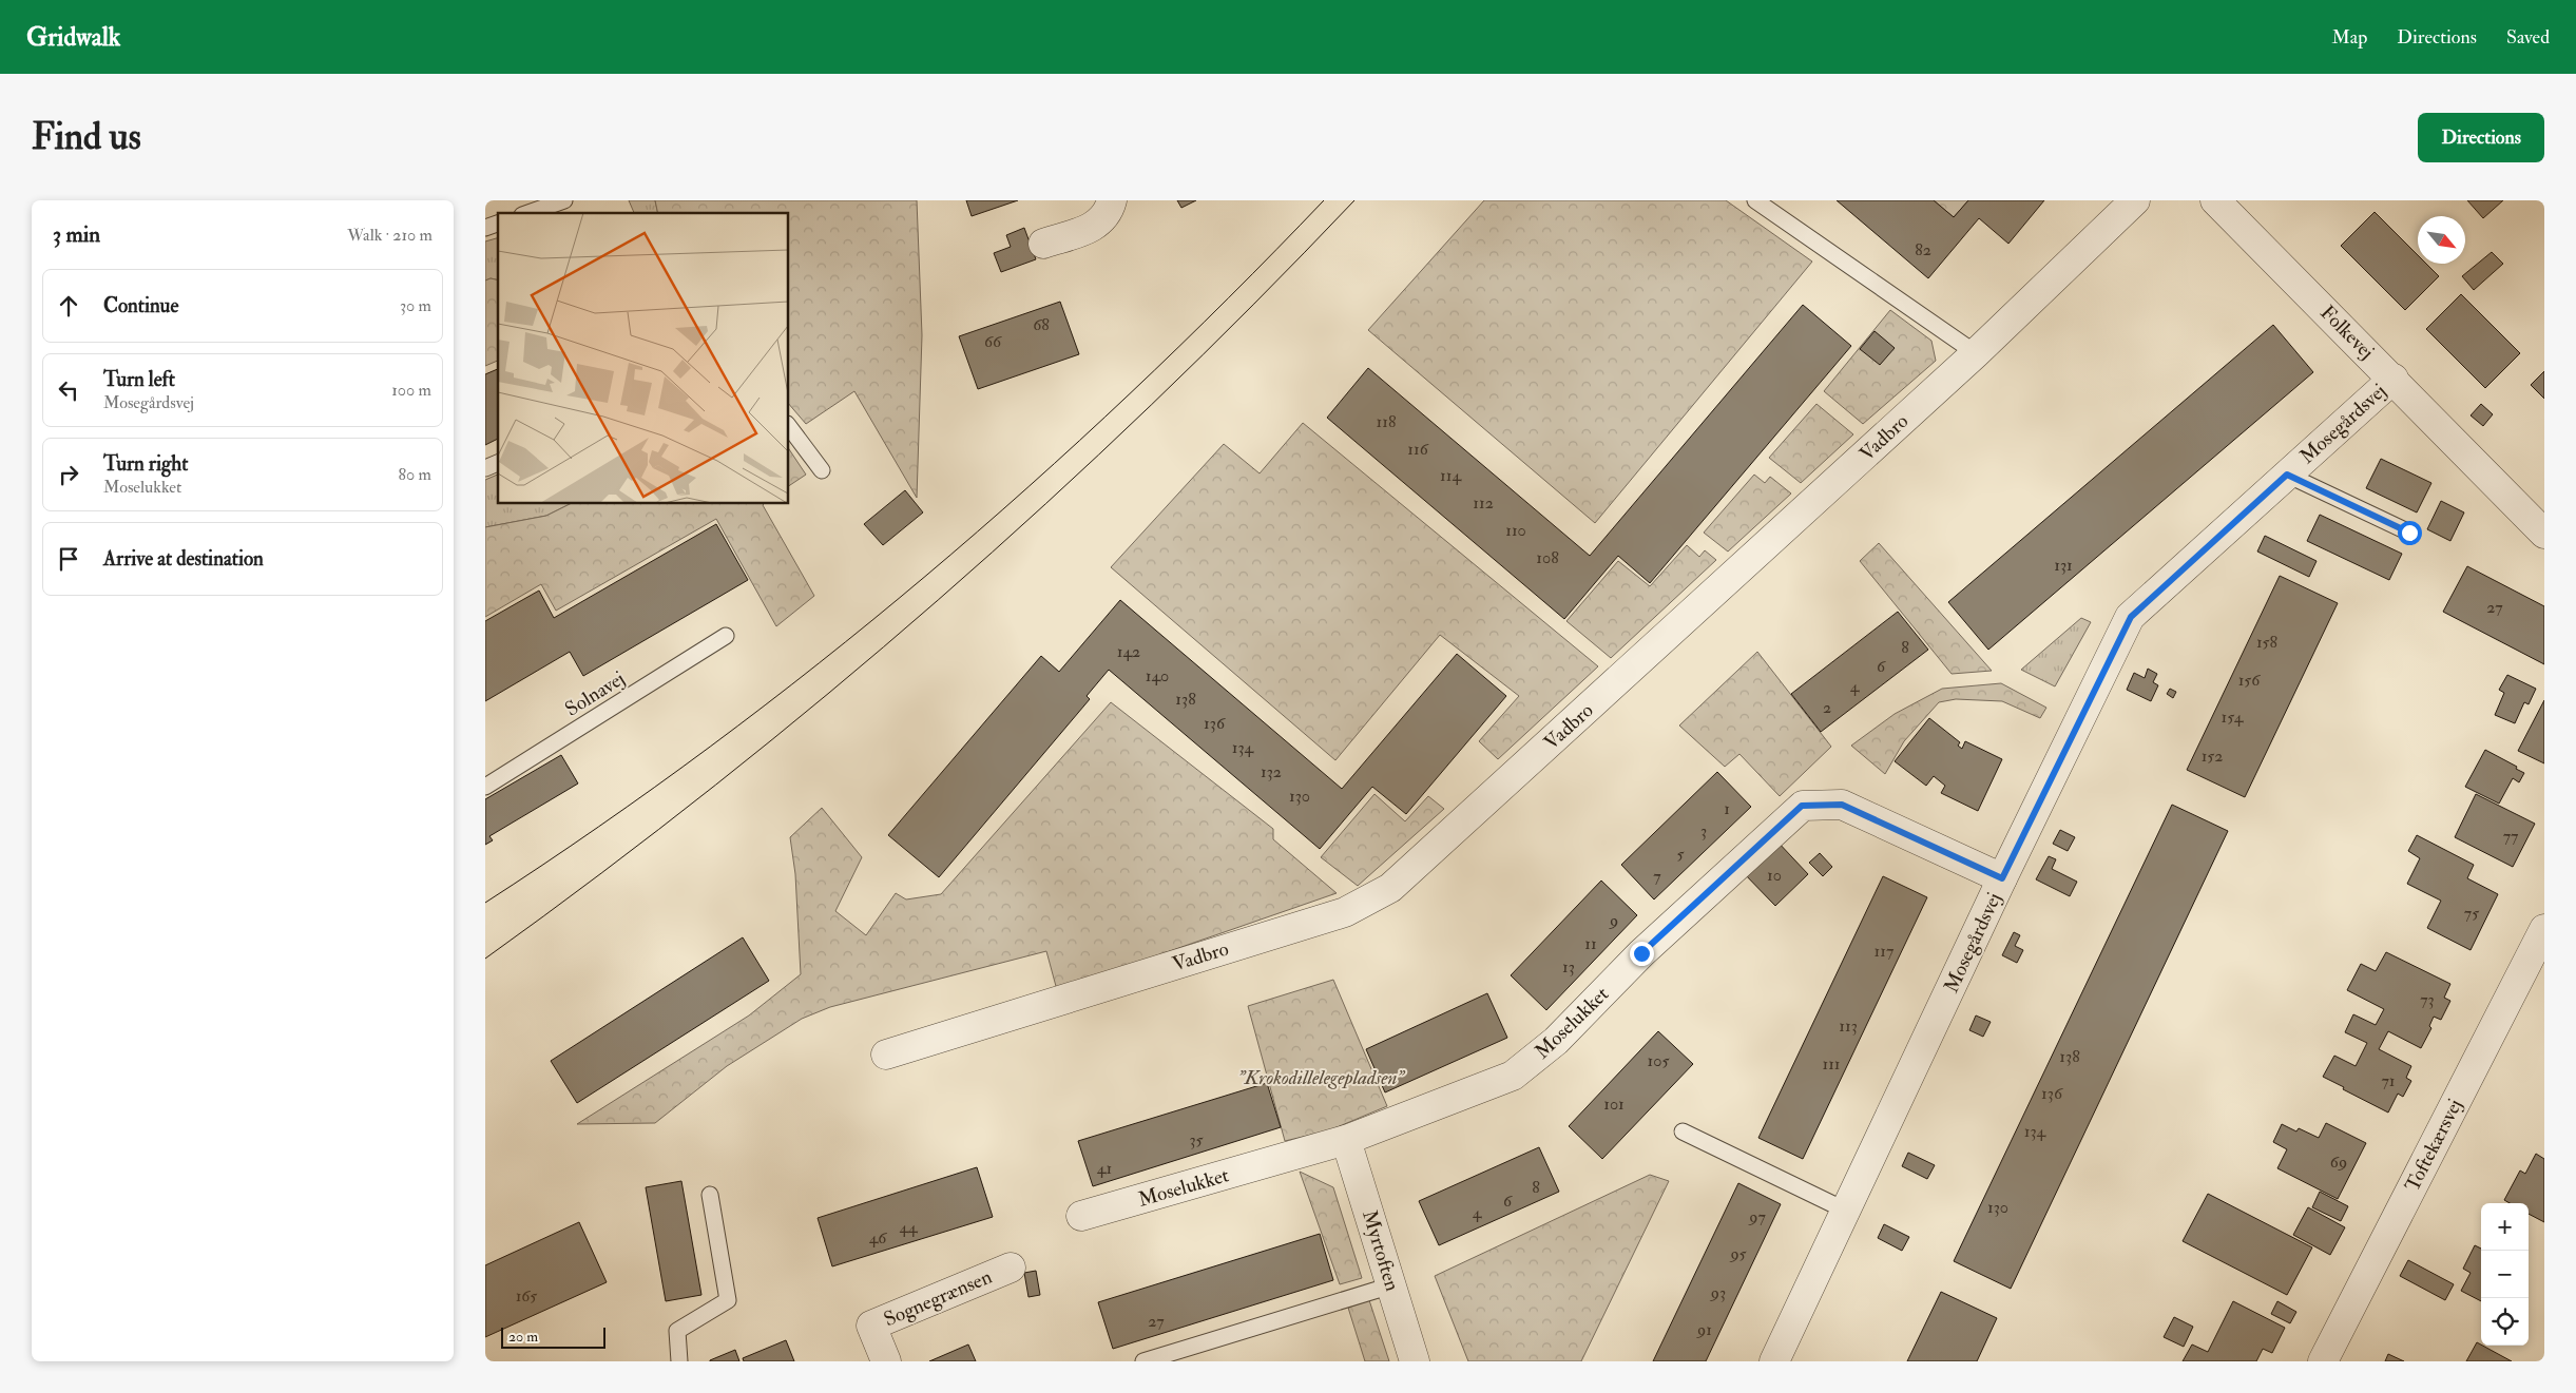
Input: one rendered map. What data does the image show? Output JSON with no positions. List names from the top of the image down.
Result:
{
  "streets": {
    "street": [
      "Folkevej",
      "Mosegårdsvej",
      "Vadbro",
      "Moselukket",
      "Toftekærsvej",
      "Myrtoften",
      "Sognegrænsen"
    ],
    "lane": ["Solnavej"]
  },
  "crossings": [
    ["Folkevej", "Mosegårdsvej"],
    ["Mosegårdsvej", "Moselukket"],
    ["Moselukket", "Myrtoften"]
  ],
  "parks": ["\"Krokodillelegepladsen\""],
  "house_numbers": [
    "82",
    "68",
    "66",
    "118",
    "116",
    "114",
    "112",
    "110",
    "108",
    "131",
    "27",
    "158",
    "8",
    "142",
    "6",
    "140",
    "156",
    "4",
    "138",
    "2",
    "154",
    "136",
    "134",
    "152",
    "132",
    "130",
    "1",
    "3",
    "77",
    "5",
    "10",
    "7",
    "75",
    "9",
    "11",
    "117",
    "13",
    "73",
    "113",
    "138",
    "105",
    "111",
    "71",
    "136",
    "101",
    "134",
    "35",
    "69",
    "41",
    "8",
    "6",
    "130",
    "4",
    "97",
    "44",
    "46",
    "95",
    "93",
    "165",
    "27",
    "91"
  ],
  "scale_bar": "20 m",
  "north": "bottom right",
  "page": {
    "header": "Gridwalk",
    "nav": ["Map", "Directions", "Saved"],
    "buttons": "Directions",
    "title": "Find us",
    "heading": ["3 min", "Walk · 210 m"],
    "list": [
      ["Continue", "30 m"],
      ["Turn left", "Mosegårdsvej", "100 m"],
      ["Turn right", "Moselukket", "80 m"],
      "Arrive at destination"
    ],
    "map_buttons": ["+", "−"],
    "scale": "20 m"
  }
}
